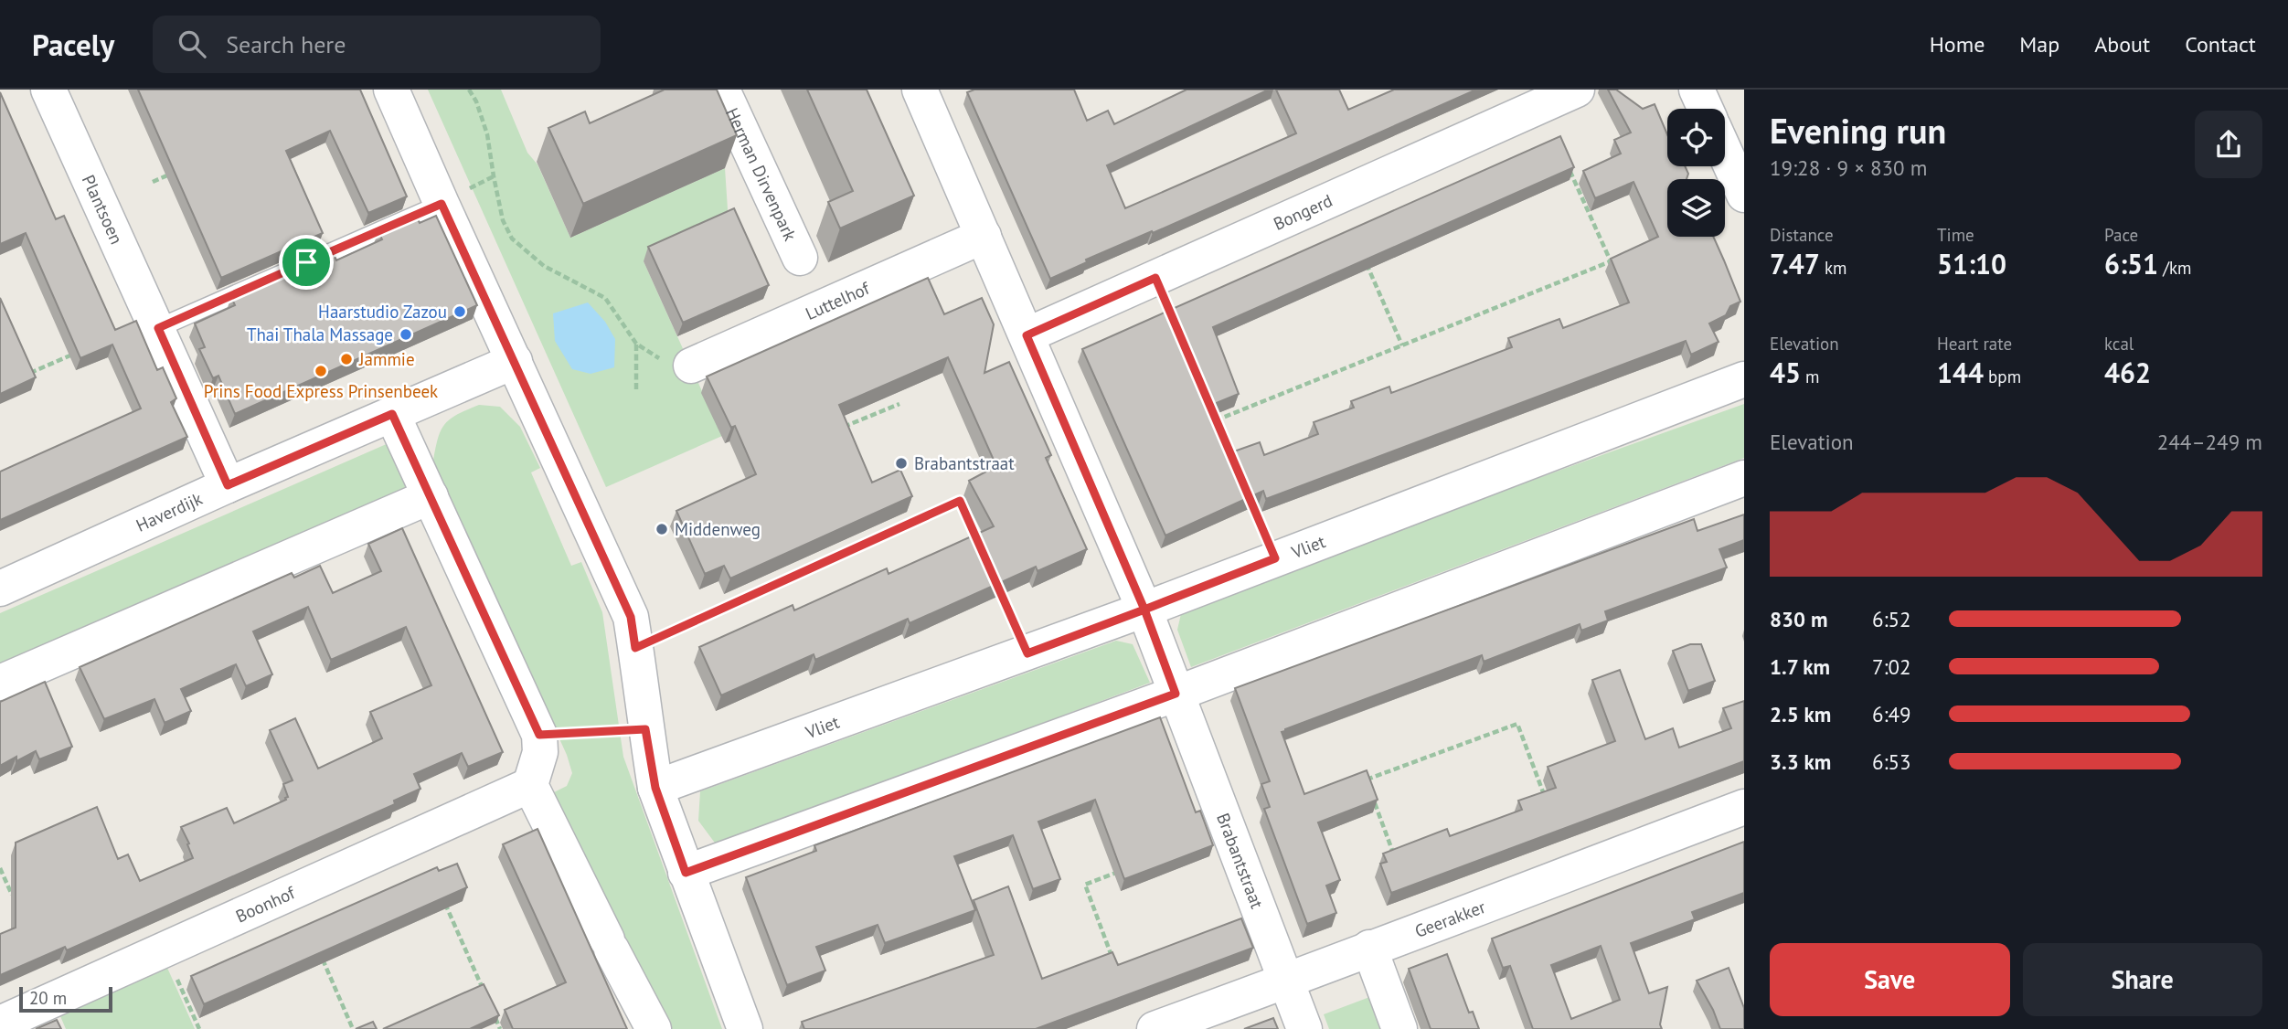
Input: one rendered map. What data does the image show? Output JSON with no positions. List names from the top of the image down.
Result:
{
  "streets": {
    "street": [
      "Herman Dirvenpark",
      "Plantsoen",
      "Bongerd",
      "Luttelhof",
      "Haverdijk",
      "Vliet",
      "Brabantstraat",
      "Boonhof",
      "Geerakker"
    ]
  },
  "crossings": [
    ["Plantsoen", "Haverdijk"],
    ["Bongerd", "Brabantstraat"],
    ["Luttelhof", "Brabantstraat"],
    ["Vliet", "Brabantstraat"],
    ["Brabantstraat", "Geerakker"]
  ],
  "places": [
    "Haarstudio Zazou",
    "Thai Thala Massage",
    "Jammie",
    "Prins Food Express Prinsenbeek",
    "Brabantstraat",
    "Middenweg"
  ],
  "scale_bar": "20 m",
  "page": {
    "header": "Pacely",
    "search": "Search here",
    "nav": [
      "Home",
      "Map",
      "About",
      "Contact"
    ],
    "heading": ["Evening run", "19:28 · 9 × 830 m"],
    "stats": [
      ["Distance", "7.47 km"],
      ["Time", "51:10"],
      ["Pace", "6:51 /km"],
      ["Elevation", "45 m"],
      ["Heart rate", "144 bpm"],
      ["kcal", "462"]
    ],
    "chart": ["Elevation", "244–249 m"],
    "list": [
      {
        "name": "830 m",
        "note": "6:52"
      },
      {
        "name": "1.7 km",
        "note": "7:02"
      },
      {
        "name": "2.5 km",
        "note": "6:49"
      },
      {
        "name": "3.3 km",
        "note": "6:53"
      }
    ],
    "buttons": ["Save", "Share"],
    "scale": "20 m"
  }
}
